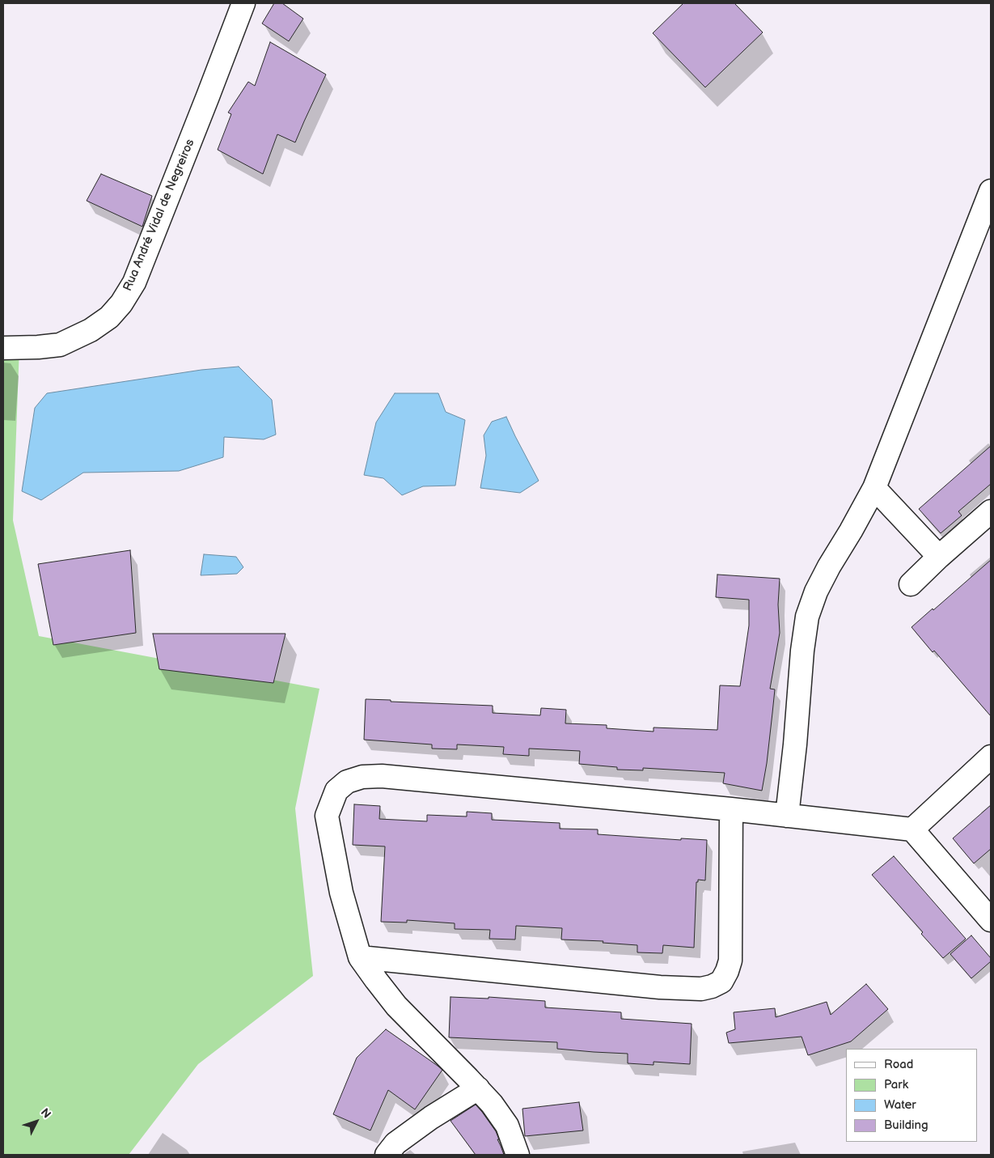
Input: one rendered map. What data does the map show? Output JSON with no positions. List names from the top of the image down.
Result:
{
  "streets": {
    "street": ["Rua André Vidal de Negreiros"]
  },
  "legend": [
    "Road",
    "Park",
    "Water",
    "Building"
  ],
  "north": "top right"
}
